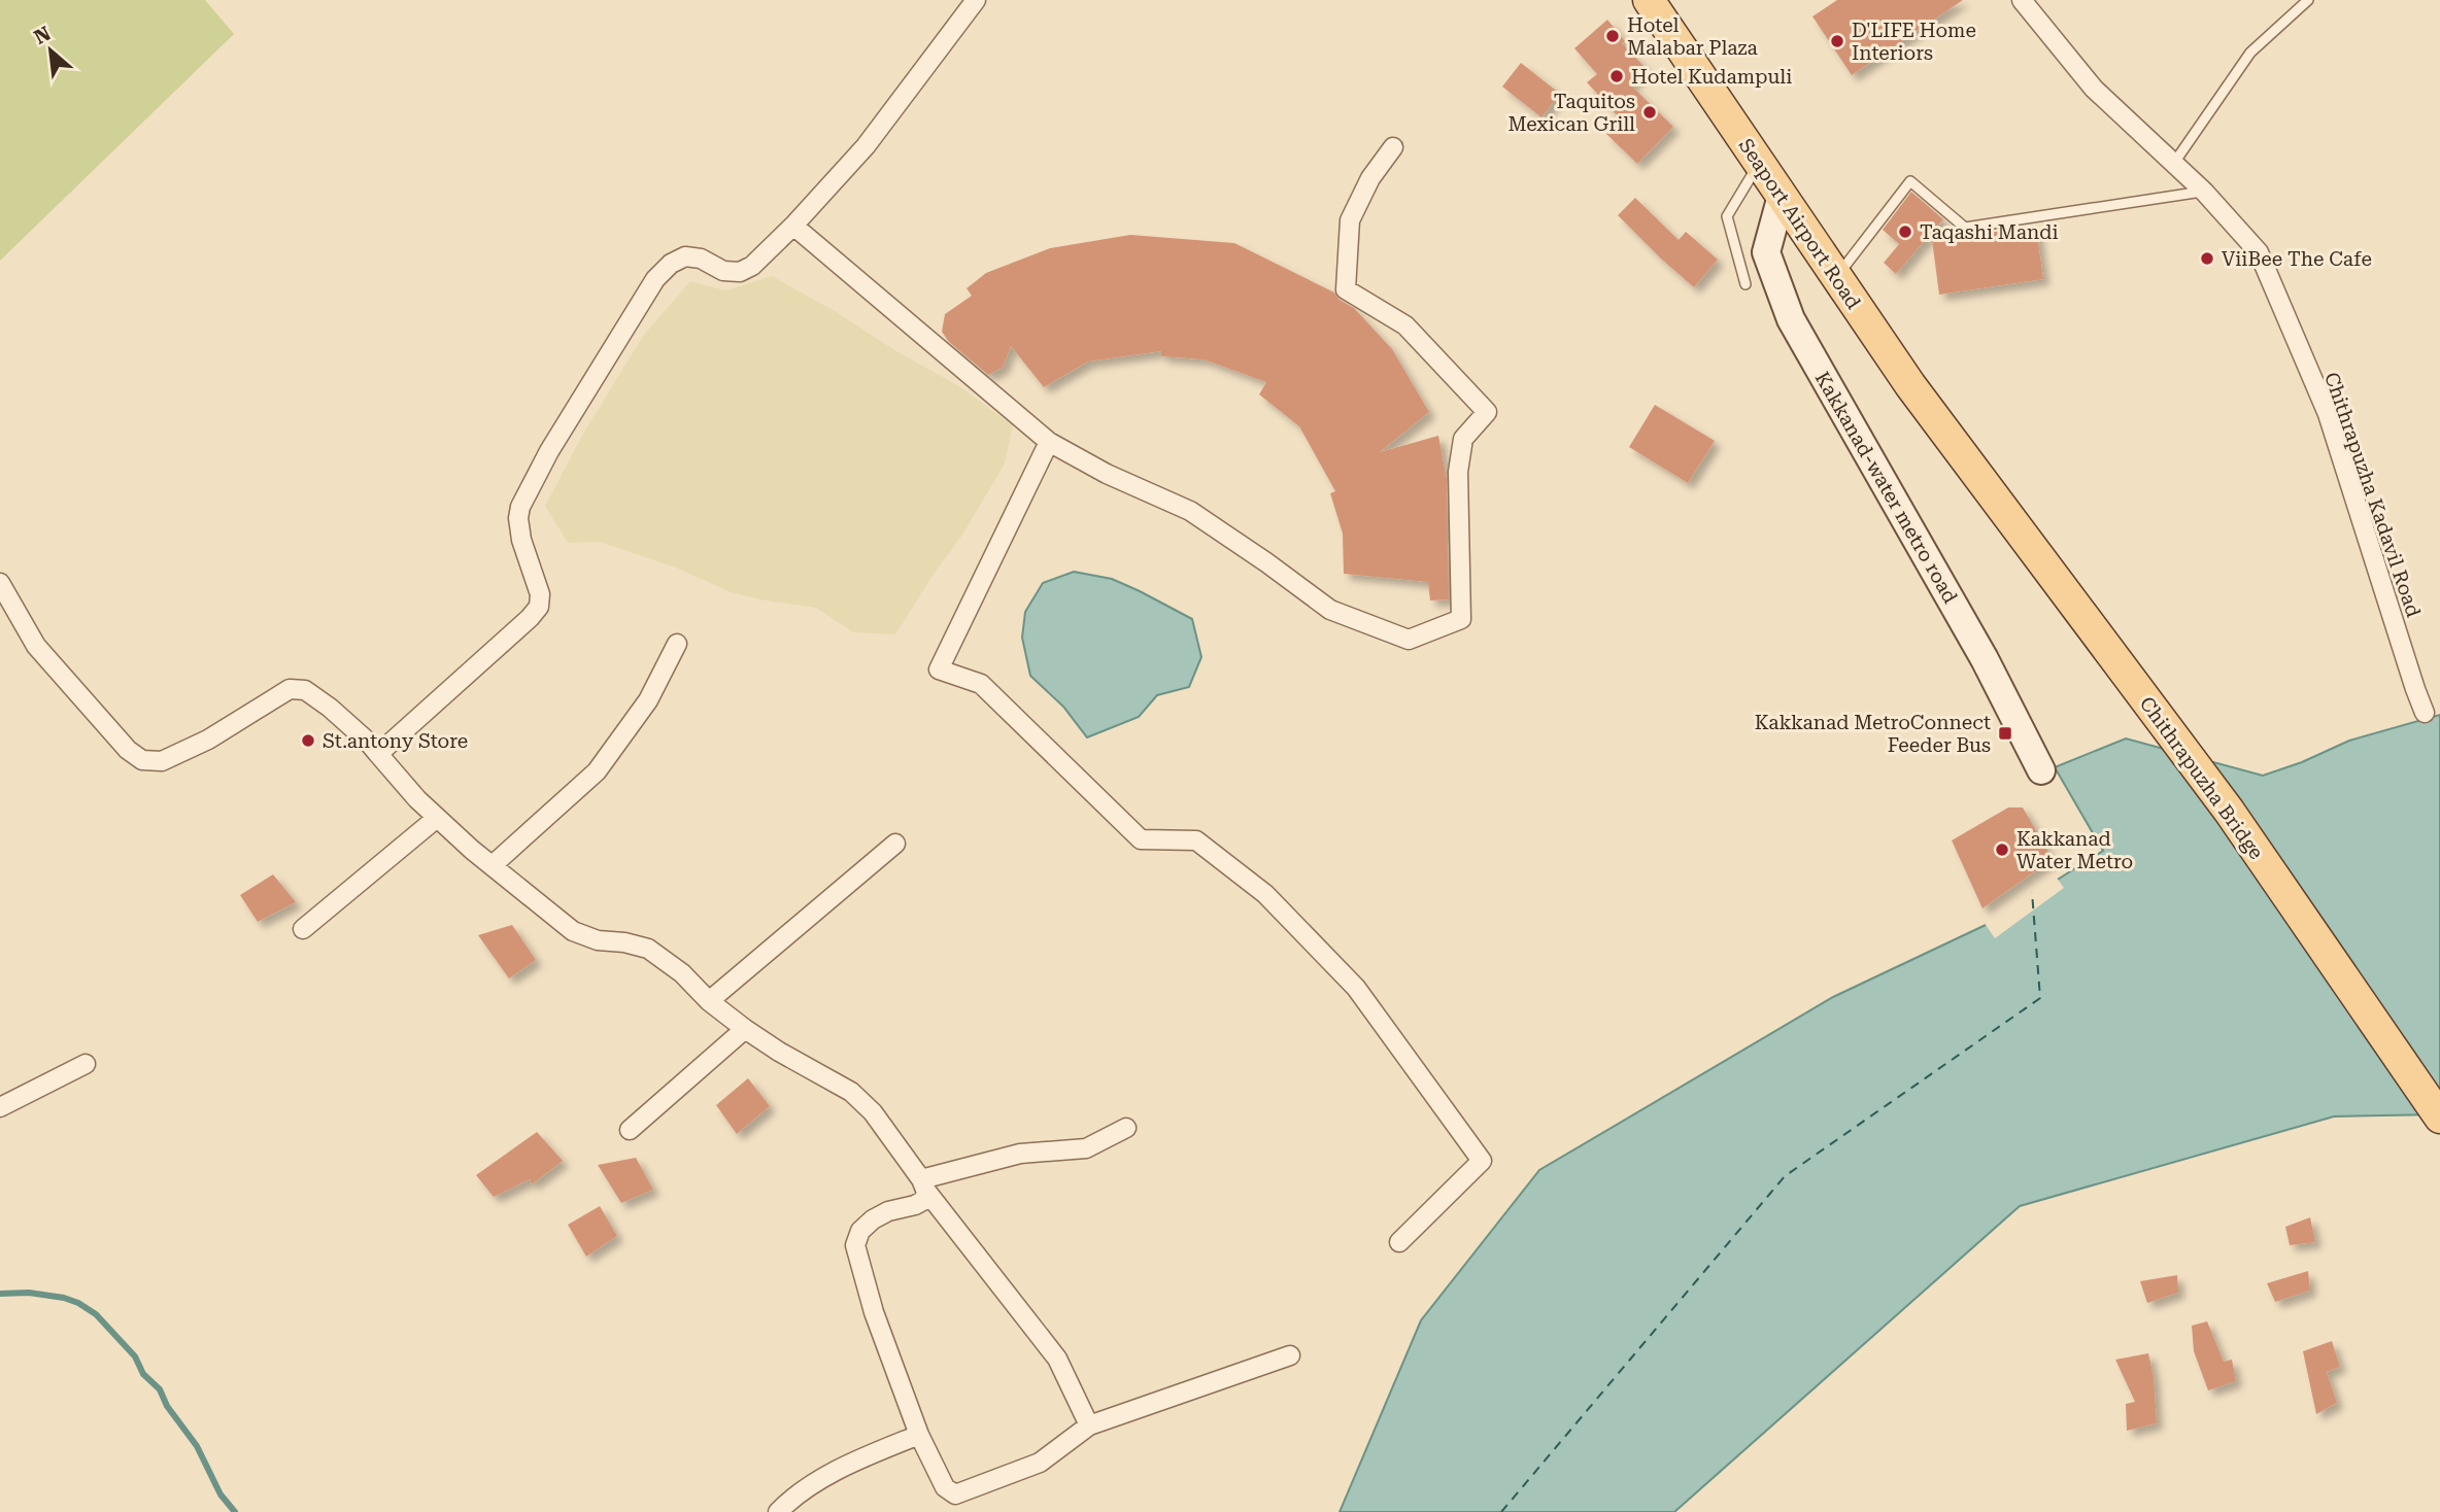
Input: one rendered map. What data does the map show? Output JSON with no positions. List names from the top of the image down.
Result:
{
  "streets": {
    "main road": ["Seaport Airport Road", "Chithrapuzha Bridge"],
    "street": ["Kakkanad-water metro road", "Chithrapuzha Kadavil Road"]
  },
  "crossings": [
    ["Seaport Airport Road", "Kakkanad-water metro road"],
    ["Seaport Airport Road", "Chithrapuzha Bridge"]
  ],
  "places": {
    "other": [
      "Hotel Malabar Plaza",
      "D'LIFE Home Interiors",
      "Hotel Kudampuli",
      "Taquitos Mexican Grill",
      "Taqashi Mandi",
      "ViiBee The Cafe",
      "St.antony Store",
      "Kakkanad Water Metro"
    ],
    "transit": ["Kakkanad MetroConnect Feeder Bus"]
  },
  "north": "top left"
}
